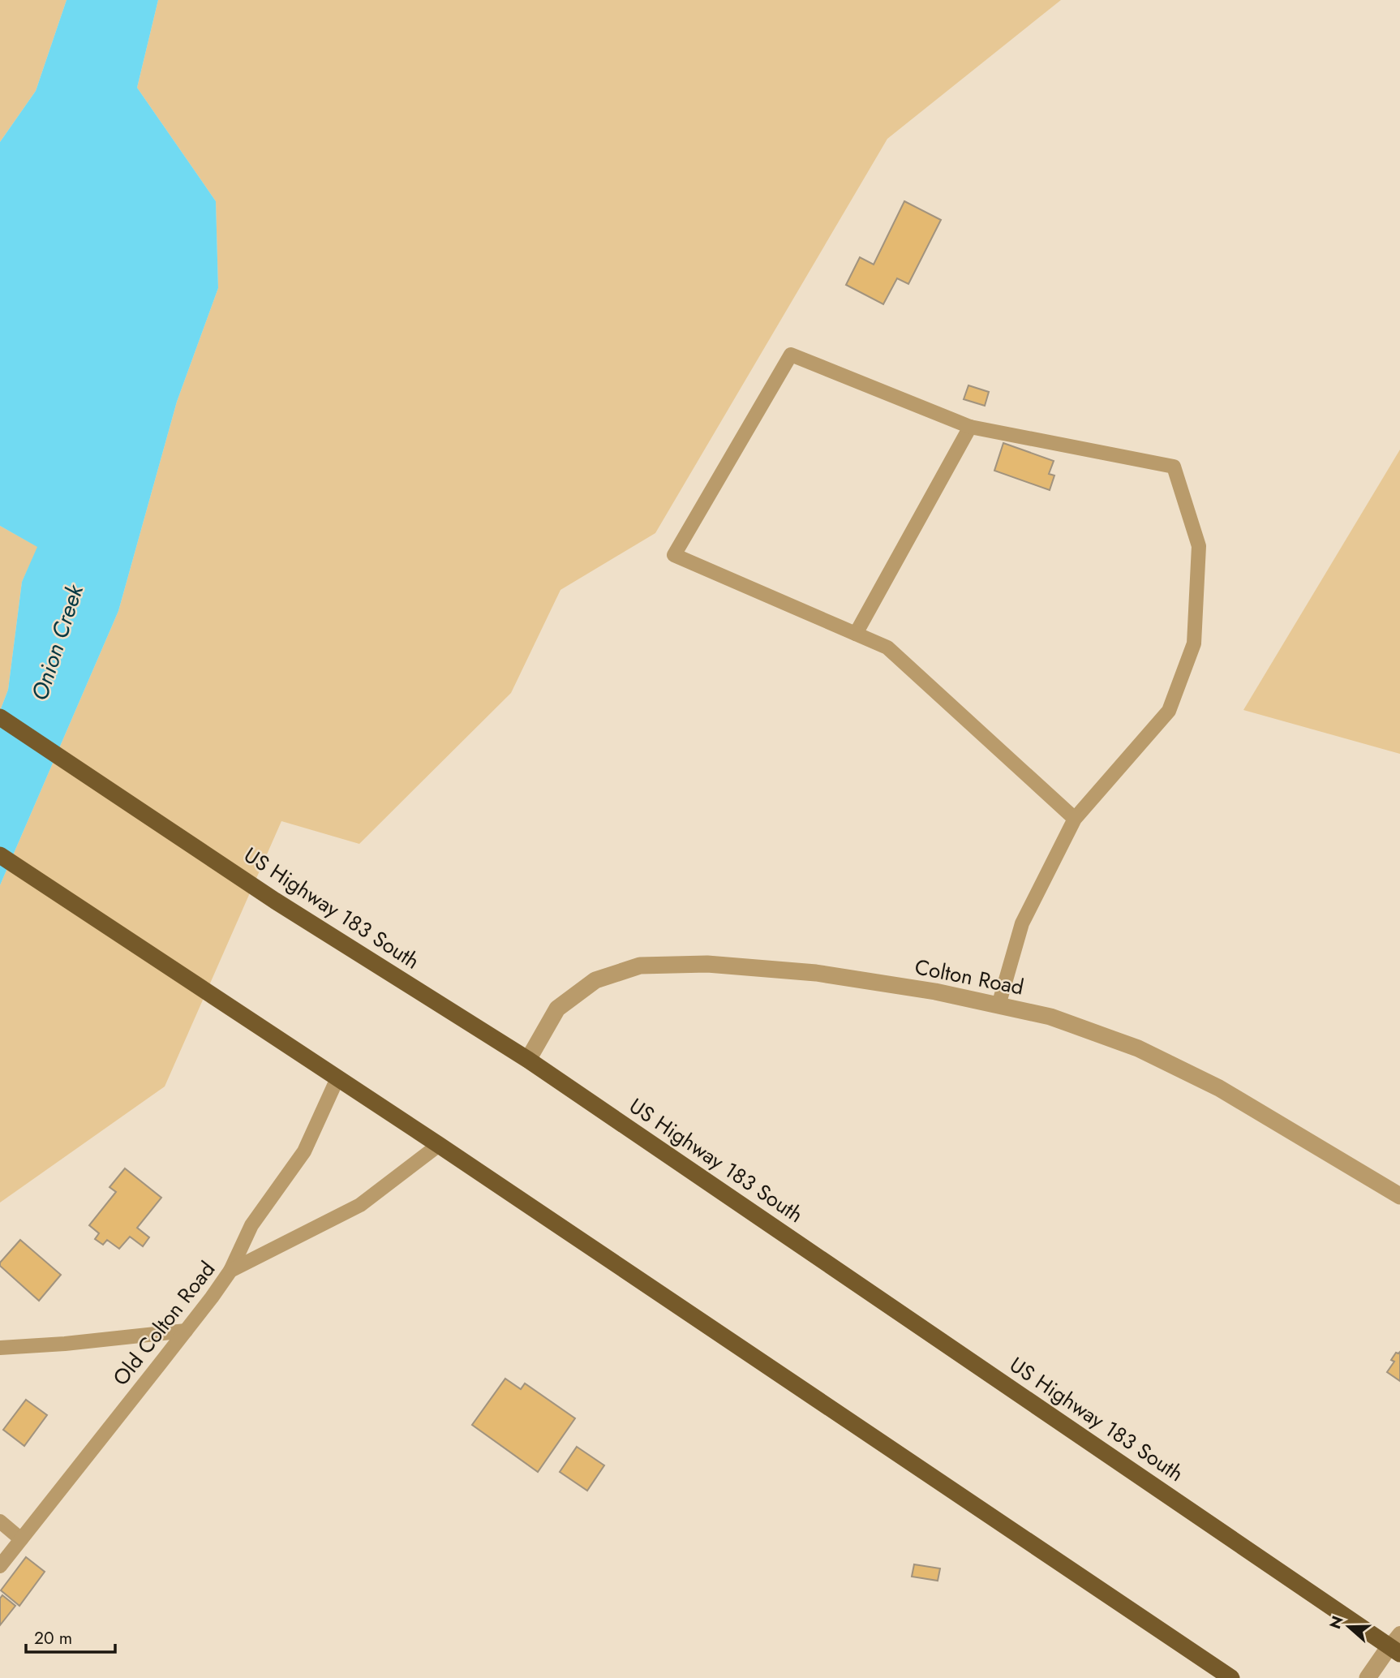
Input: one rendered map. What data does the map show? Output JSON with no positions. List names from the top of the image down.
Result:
{
  "streets": {
    "highway": ["US Highway 183 South"],
    "street": ["Colton Road"],
    "lane": ["Old Colton Road"]
  },
  "crossings": [
    ["US Highway 183 South", "Colton Road"]
  ],
  "water": ["Onion Creek"],
  "scale_bar": "20 m",
  "north": "left"
}
